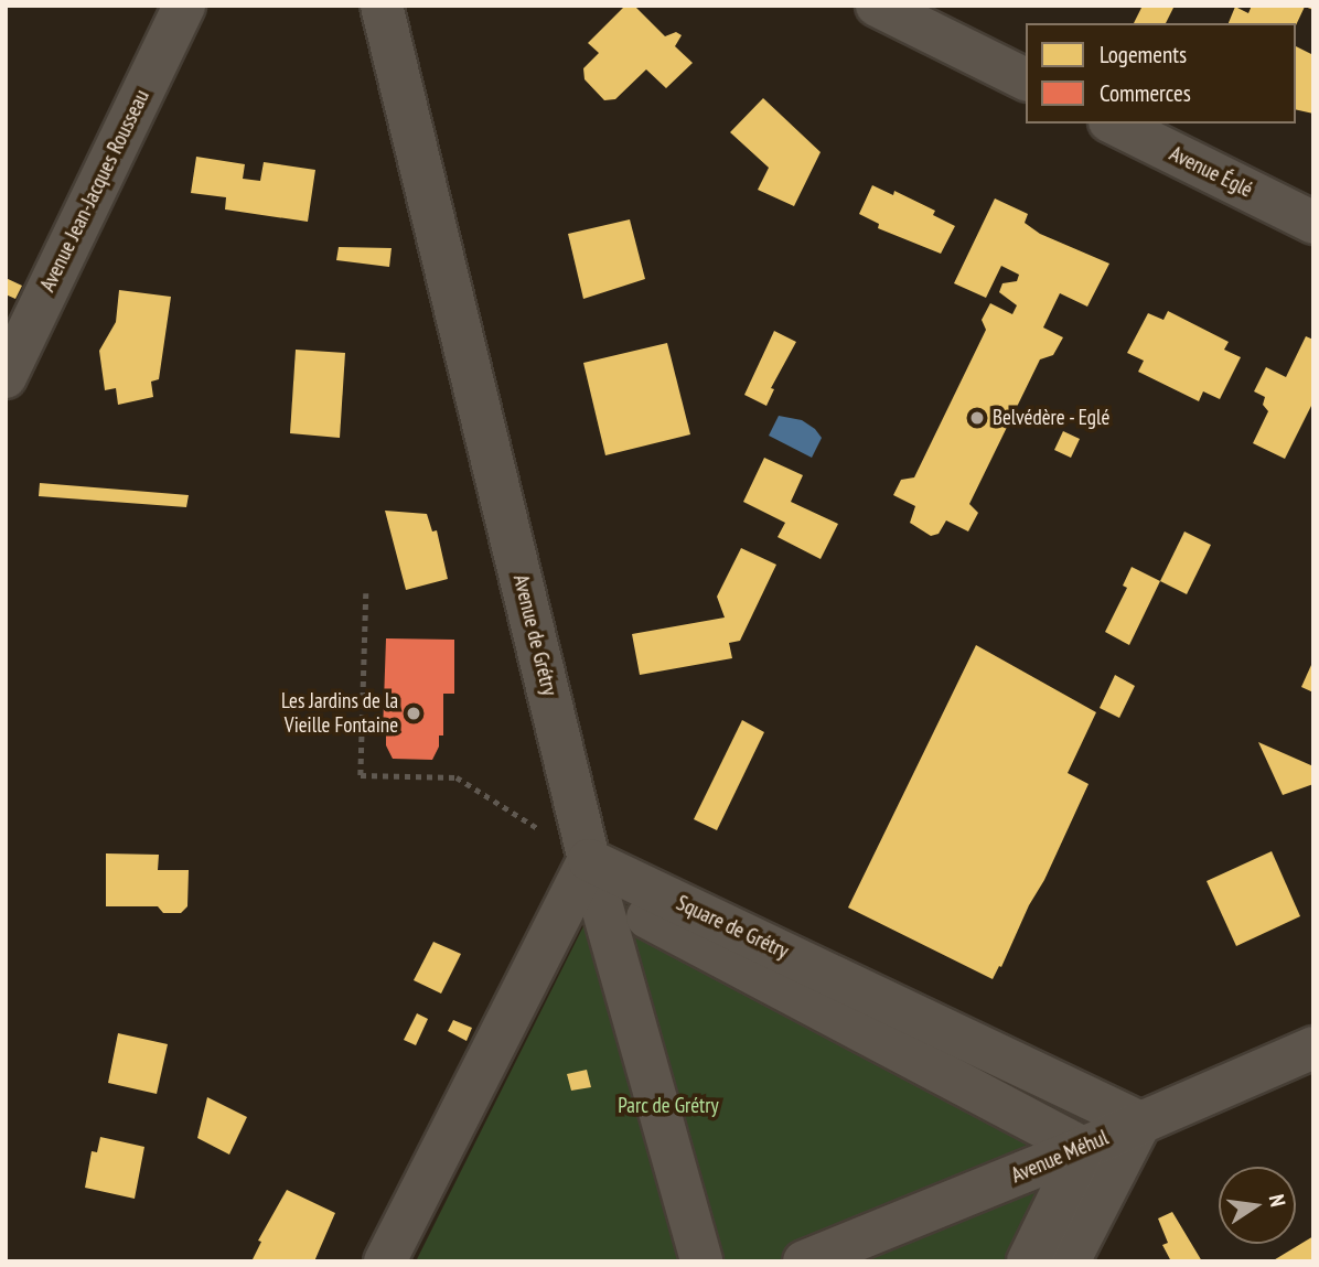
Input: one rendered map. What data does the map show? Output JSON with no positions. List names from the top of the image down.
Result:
{
  "streets": {
    "street": [
      "Avenue Églé",
      "Avenue Jean-Jacques Rousseau",
      "Avenue de Grétry",
      "Square de Grétry",
      "Avenue Méhul"
    ]
  },
  "crossings": [
    ["Avenue de Grétry", "Square de Grétry"],
    ["Square de Grétry", "Avenue Méhul"]
  ],
  "parks": ["Parc de Grétry"],
  "places": ["Belvédère - Eglé", "Les Jardins de la Vieille Fontaine"],
  "legend": ["Logements", "Commerces"],
  "north": "right"
}
